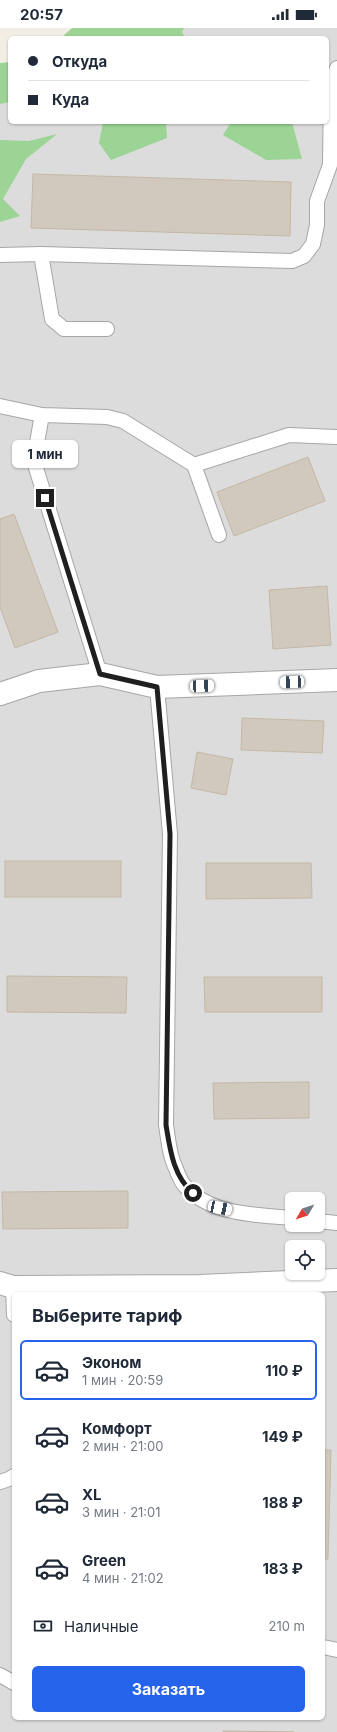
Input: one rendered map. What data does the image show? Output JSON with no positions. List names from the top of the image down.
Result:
{
  "north": "bottom left",
  "page": {
    "status": "20:57",
    "banner": ["Откуда", "Куда"],
    "bubble": "1 мин",
    "heading": "Выберите тариф",
    "list": [
      {
        "name": "Эконом",
        "note": "1 мин · 20:59",
        "value": "110 ₽"
      },
      {
        "name": "Комфорт",
        "note": "2 мин · 21:00",
        "value": "149 ₽"
      },
      {
        "name": "XL",
        "note": "3 мин · 21:01",
        "value": "188 ₽"
      },
      {
        "name": "Green",
        "note": "4 мин · 21:02",
        "value": "183 ₽"
      }
    ],
    "pay": ["Наличные", "210 m"],
    "buttons": "Заказать"
  }
}
